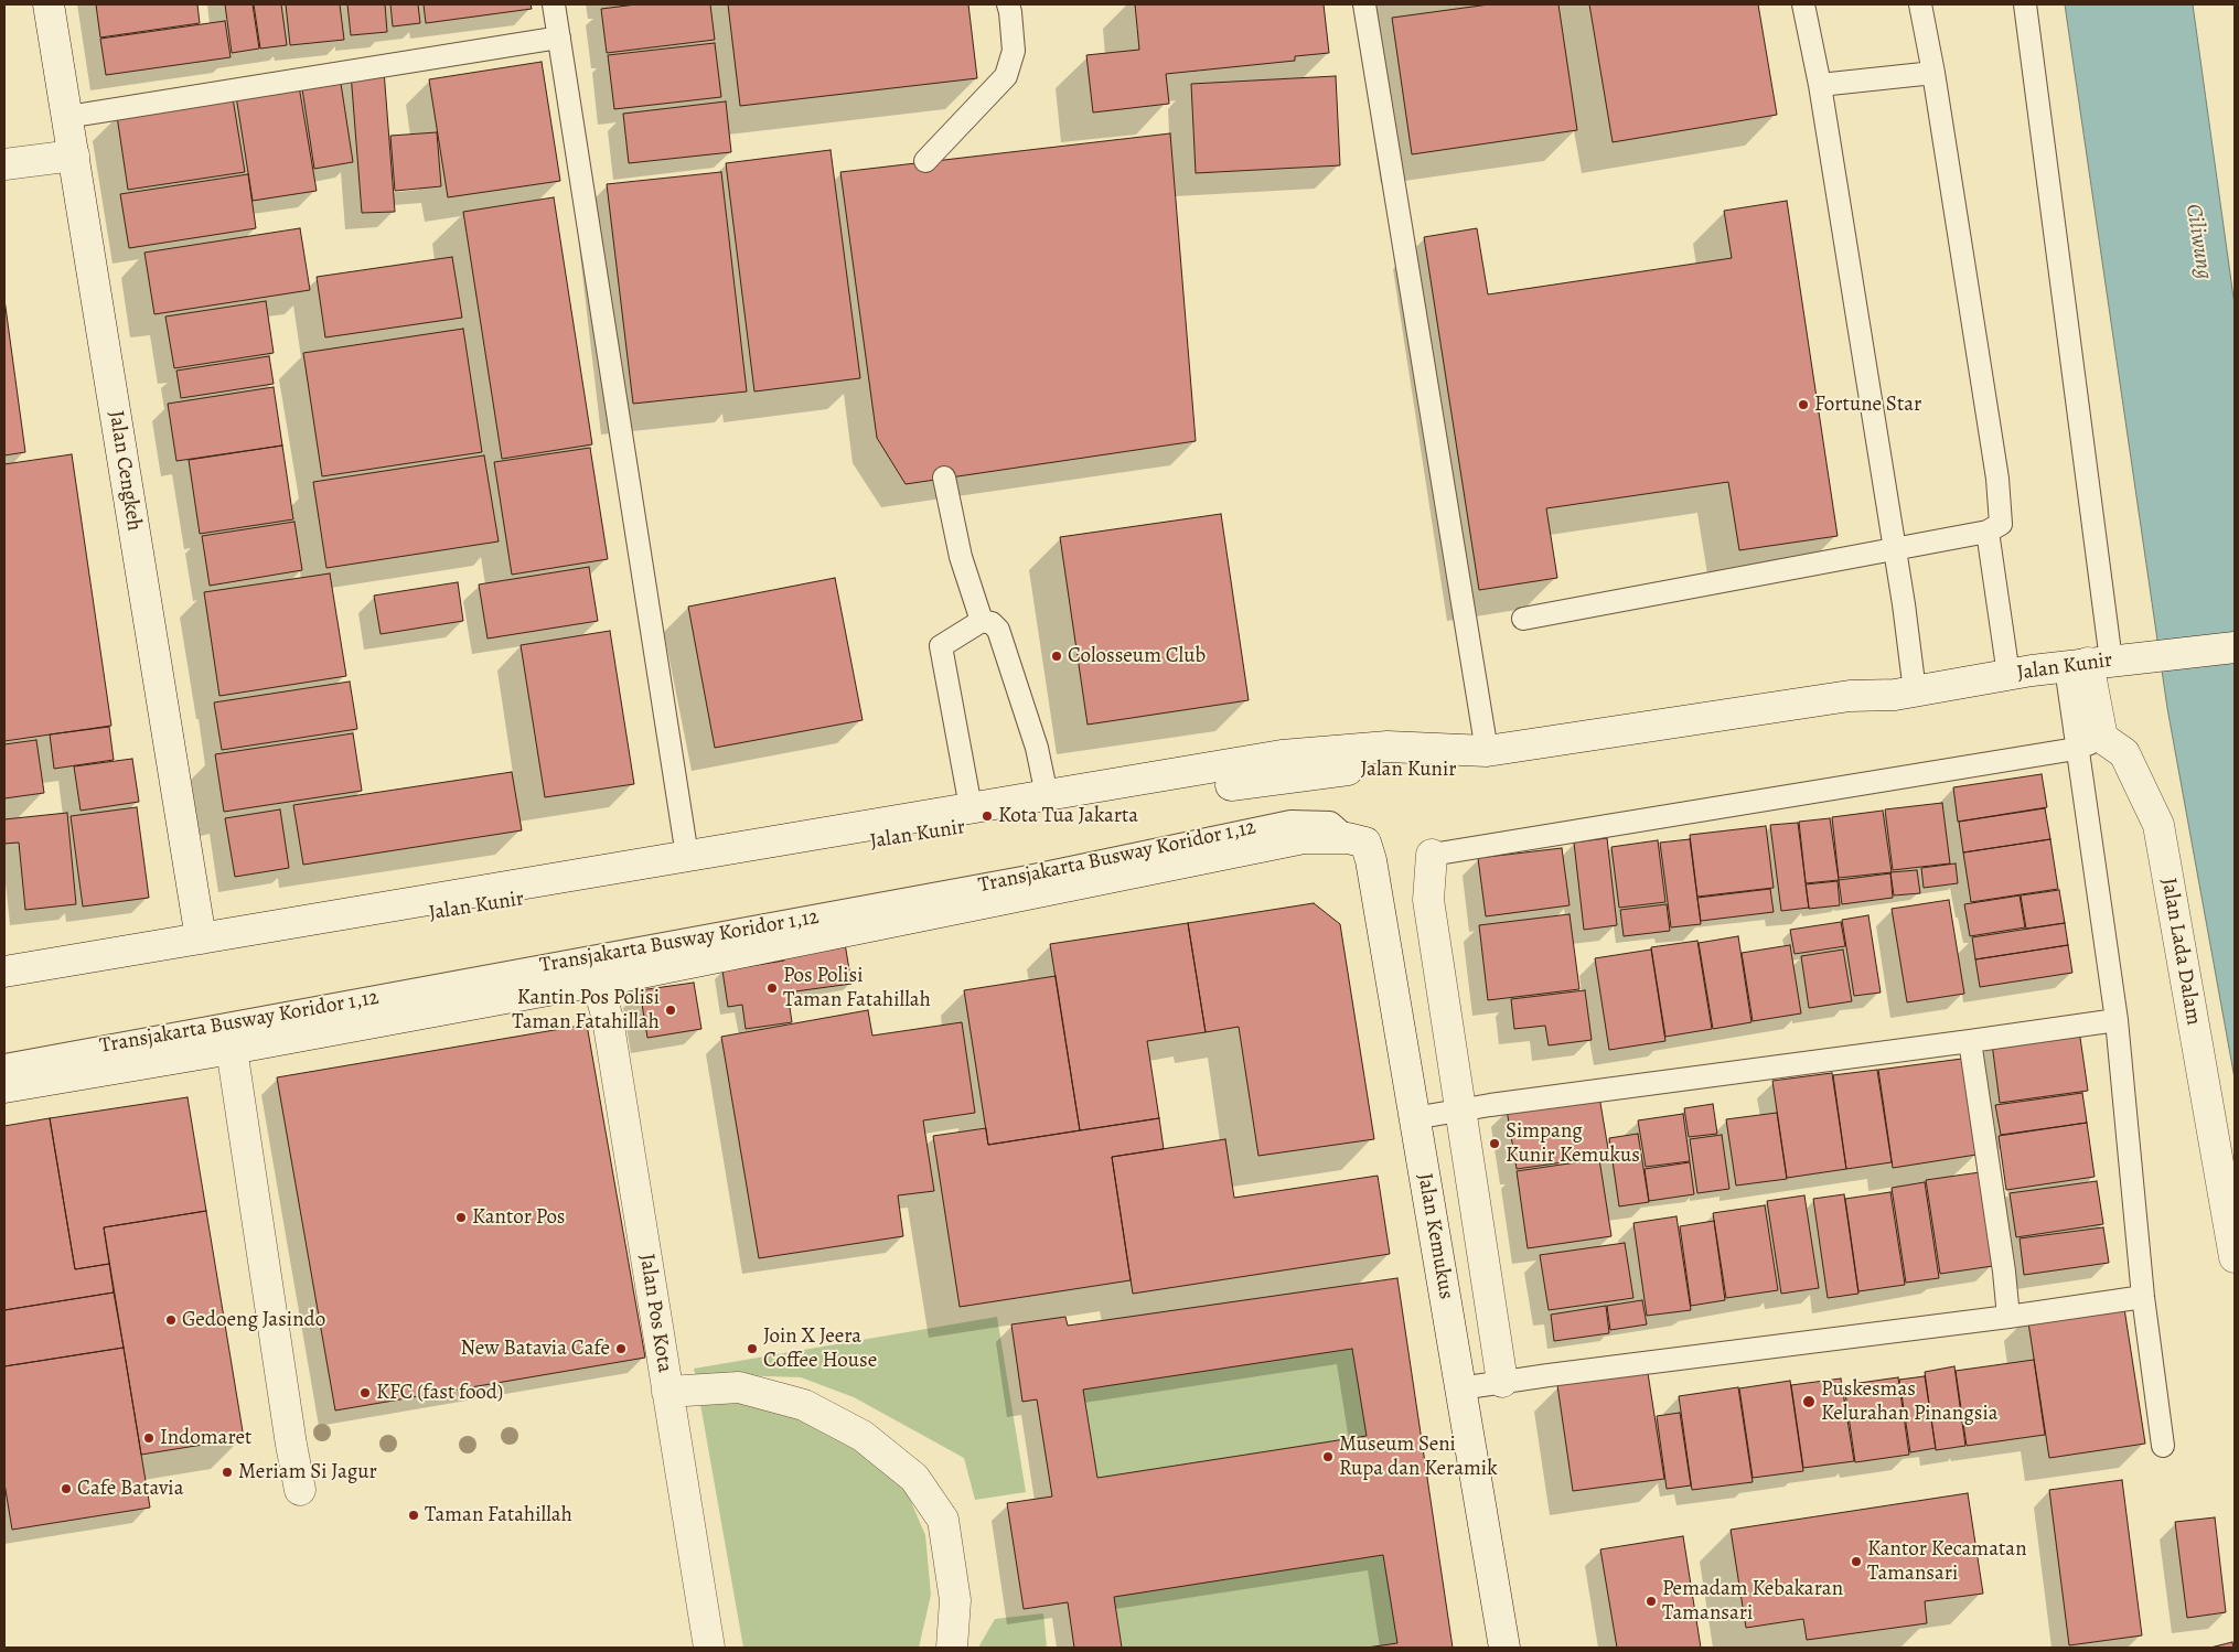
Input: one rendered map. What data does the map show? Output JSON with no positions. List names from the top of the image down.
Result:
{
  "streets": {
    "street": [
      "Jalan Cengkeh",
      "Jalan Kunir",
      "Jalan Lada Dalam",
      "Jalan Kemukus",
      "Jalan Pos Kota"
    ],
    "lane": ["Transjakarta Busway Koridor 1,12"]
  },
  "crossings": [
    ["Jalan Cengkeh", "Jalan Kunir"],
    ["Transjakarta Busway Koridor 1,12", "Jalan Kemukus"]
  ],
  "water": ["Ciliwung"],
  "places": [
    "Fortune Star",
    "Colosseum Club",
    "Kota Tua Jakarta",
    "Pos Polisi Taman Fatahillah",
    "Kantin Pos Polisi Taman Fatahillah",
    "Simpang Kunir Kemukus",
    "Kantor Pos",
    "Gedoeng Jasindo",
    "New Batavia Cafe",
    "Join X Jeera Coffee House",
    "KFC (fast food)",
    "Puskesmas Kelurahan Pinangsia",
    "Indomaret",
    "Museum Seni Rupa dan Keramik",
    "Meriam Si Jagur",
    "Cafe Batavia",
    "Taman Fatahillah",
    "Kantor Kecamatan Tamansari",
    "Pemadam Kebakaran Tamansari"
  ]
}
